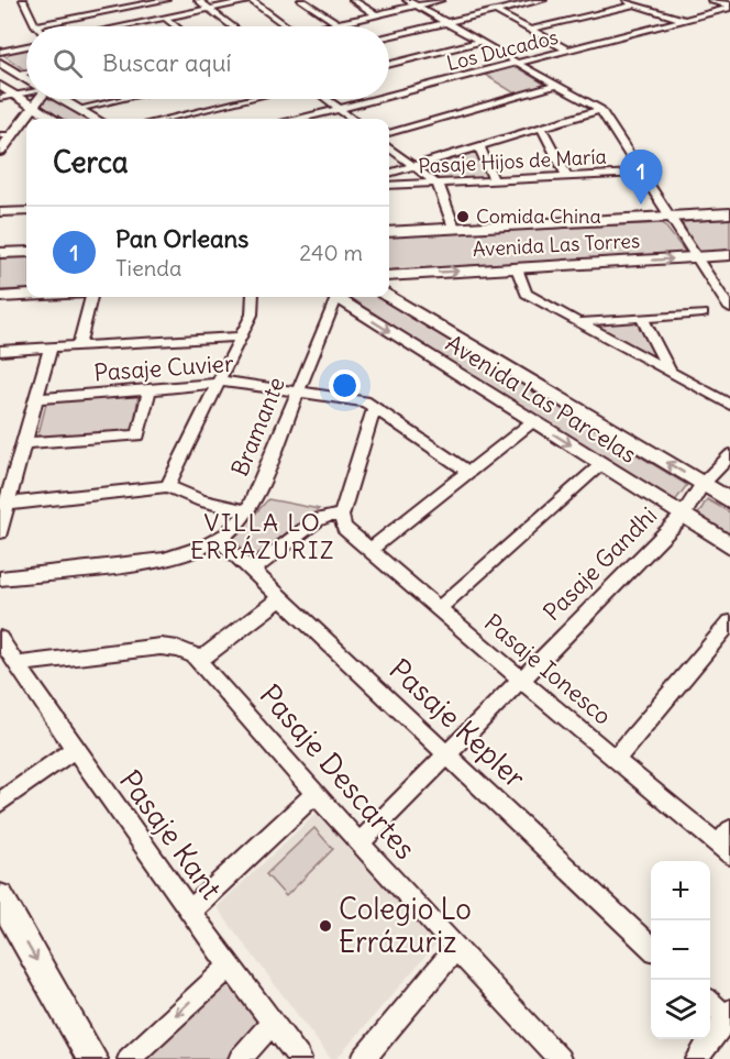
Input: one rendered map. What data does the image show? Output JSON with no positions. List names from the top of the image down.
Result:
{
  "streets": {
    "street": [
      "Los Ducados",
      "Pasaje Hijos de María",
      "Avenida Las Torres",
      "Pasaje Cuvier",
      "Avenida Las Parcelas",
      "Bramante",
      "Pasaje Gandhi",
      "Pasaje Ionesco",
      "Pasaje Kepler",
      "Pasaje Descartes",
      "Pasaje Kant"
    ]
  },
  "crossings": [
    ["Pasaje Cuvier", "Bramante"],
    ["Avenida Las Parcelas", "Pasaje Gandhi"],
    ["Bramante", "Pasaje Kepler"],
    ["Pasaje Gandhi", "Pasaje Ionesco"],
    ["Pasaje Gandhi", "Pasaje Kepler"],
    ["Pasaje Gandhi", "Pasaje Descartes"],
    ["Pasaje Descartes", "Pasaje Kant"]
  ],
  "districts": ["VILLA LO ERRÁZURIZ"],
  "places": ["Comida China", "Colegio Lo Errázuriz"],
  "page": {
    "search": "Buscar aquí",
    "heading": "Cerca",
    "pins": "1",
    "list": [
      {
        "mark": "1",
        "name": "Pan Orleans",
        "note": "Tienda",
        "value": "240 m"
      }
    ],
    "map_buttons": ["+", "−"]
  }
}
